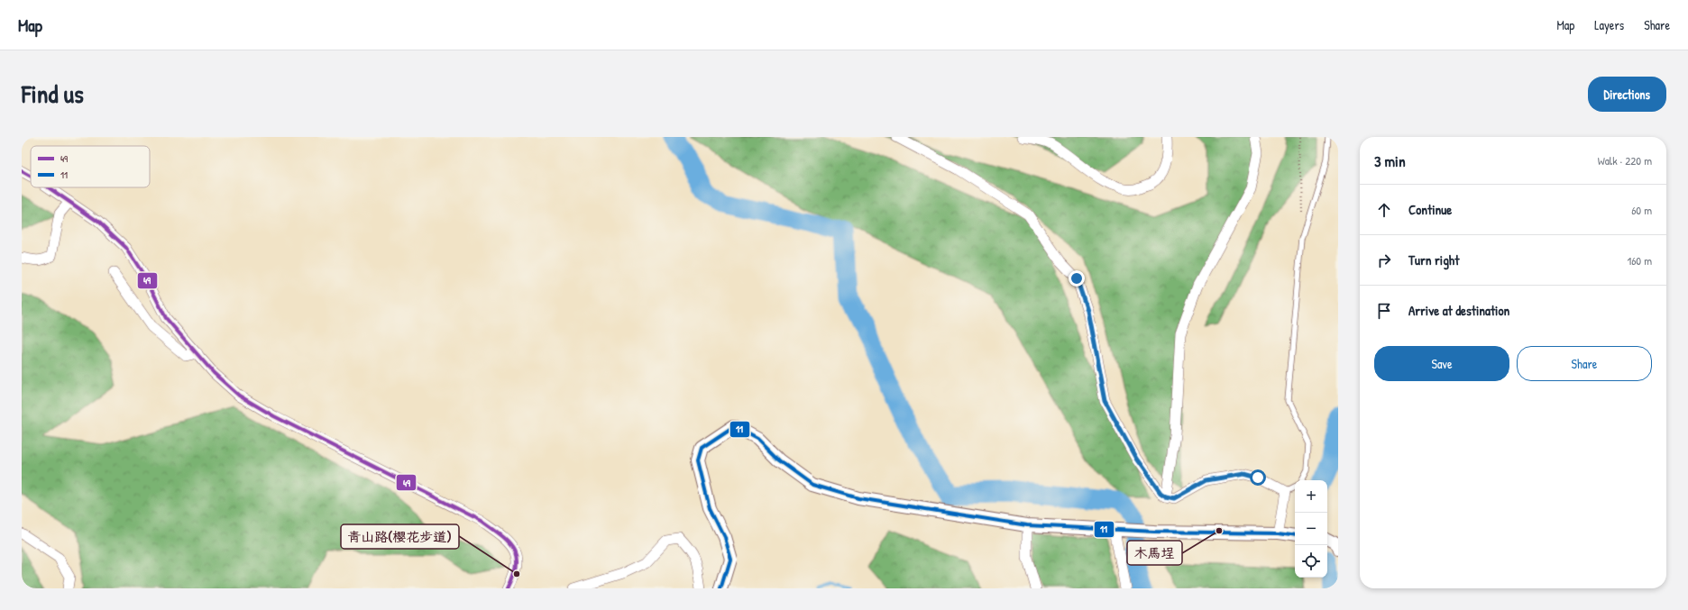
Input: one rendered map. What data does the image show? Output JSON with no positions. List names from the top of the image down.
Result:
{
  "places": ["木馬埕", "青山路(櫻花步道)"],
  "lines": ["transit line 49", "transit line 11"],
  "legend": ["49", "11"],
  "page": {
    "header": "Map",
    "nav": ["Map", "Layers", "Share"],
    "title": "Find us",
    "buttons": [
      "Directions",
      ["Save", "Share"]
    ],
    "heading": ["3 min", "Walk · 220 m"],
    "list": [
      ["Continue", "60 m"],
      ["Turn right", "160 m"],
      "Arrive at destination"
    ],
    "map_buttons": ["+", "−"]
  }
}
